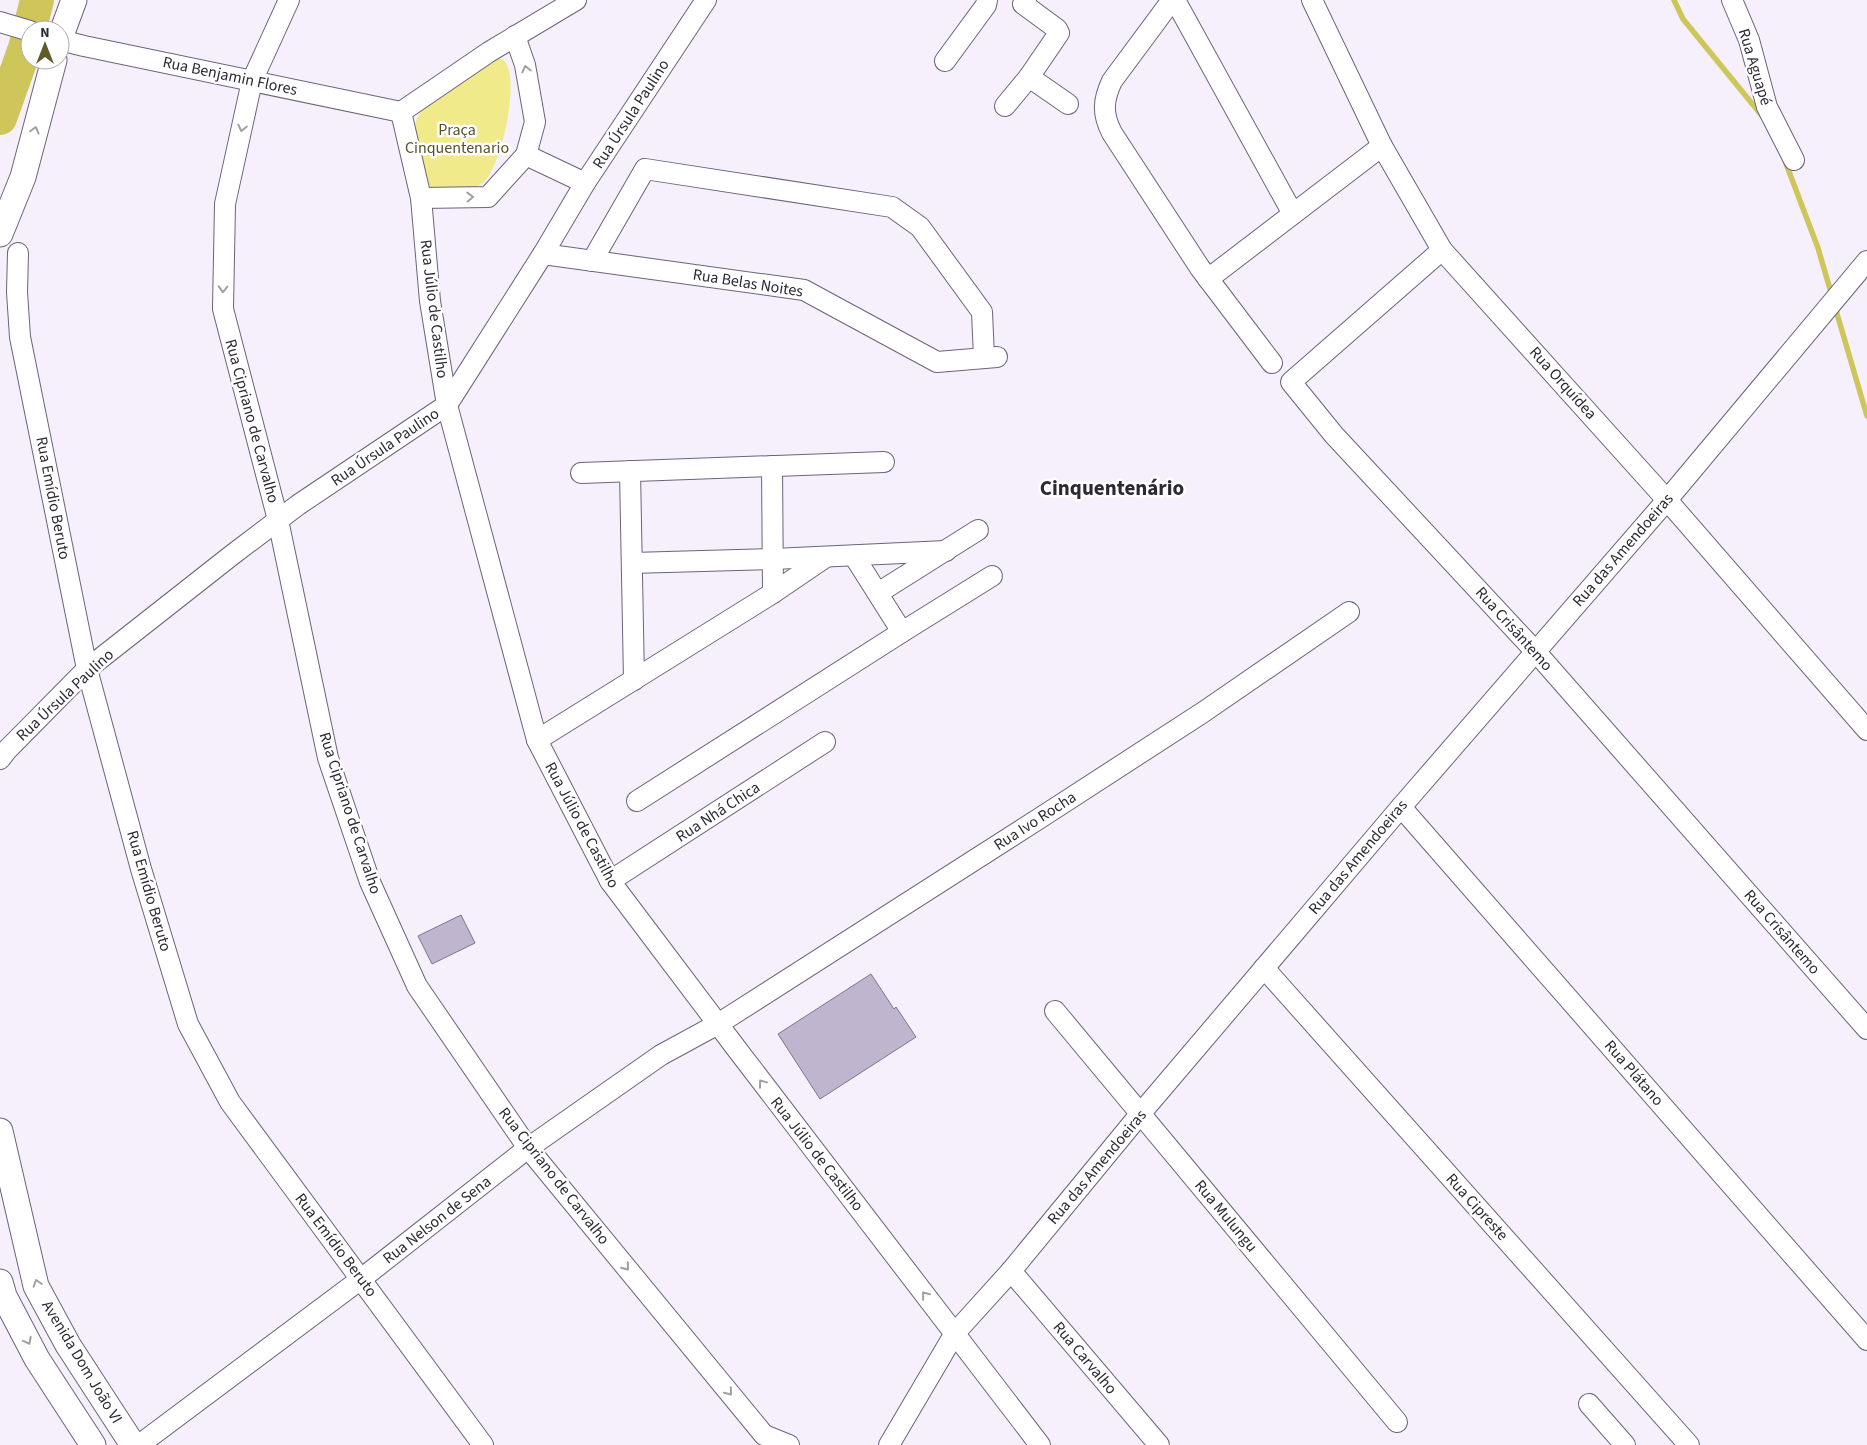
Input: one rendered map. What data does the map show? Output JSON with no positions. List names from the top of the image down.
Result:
{
  "streets": {
    "main road": ["Avenida Dom João VI"],
    "street": [
      "Rua Aguapé",
      "Rua Benjamin Flores",
      "Rua Úrsula Paulino",
      "Rua Belas Noites",
      "Rua Júlio de Castilho",
      "Rua Orquídea",
      "Rua Cipriano de Carvalho",
      "Rua Emídio Beruto",
      "Rua das Amendoeiras",
      "Rua Crisântemo",
      "Rua Nhá Chica",
      "Rua Ivo Rocha",
      "Rua Plátano",
      "Rua Cipreste",
      "Rua Mulungu",
      "Rua Nelson de Sena",
      "Rua Carvalho"
    ]
  },
  "crossings": [
    ["Rua Benjamin Flores", "Rua Júlio de Castilho"],
    ["Rua Benjamin Flores", "Rua Cipriano de Carvalho"],
    ["Rua Úrsula Paulino", "Rua Belas Noites"],
    ["Rua Úrsula Paulino", "Rua Júlio de Castilho"],
    ["Rua Úrsula Paulino", "Rua Cipriano de Carvalho"],
    ["Rua Úrsula Paulino", "Rua Emídio Beruto"],
    ["Rua Júlio de Castilho", "Rua das Amendoeiras"],
    ["Rua Júlio de Castilho", "Rua Nhá Chica"],
    ["Rua Júlio de Castilho", "Rua Ivo Rocha"],
    ["Rua Júlio de Castilho", "Rua Nelson de Sena"],
    ["Rua Orquídea", "Rua das Amendoeiras"],
    ["Rua Orquídea", "Rua Crisântemo"],
    ["Rua Cipriano de Carvalho", "Rua Nelson de Sena"],
    ["Rua Emídio Beruto", "Rua Nelson de Sena"],
    ["Rua das Amendoeiras", "Rua Crisântemo"],
    ["Rua das Amendoeiras", "Rua Plátano"],
    ["Rua das Amendoeiras", "Rua Cipreste"],
    ["Rua das Amendoeiras", "Rua Mulungu"],
    ["Rua das Amendoeiras", "Rua Carvalho"],
    ["Rua Ivo Rocha", "Rua Nelson de Sena"]
  ],
  "one_way": ["Rua Cipriano de Carvalho"],
  "districts": ["Cinquentenário"],
  "parks": ["Praça Cinquentenario"],
  "north": "top"
}
